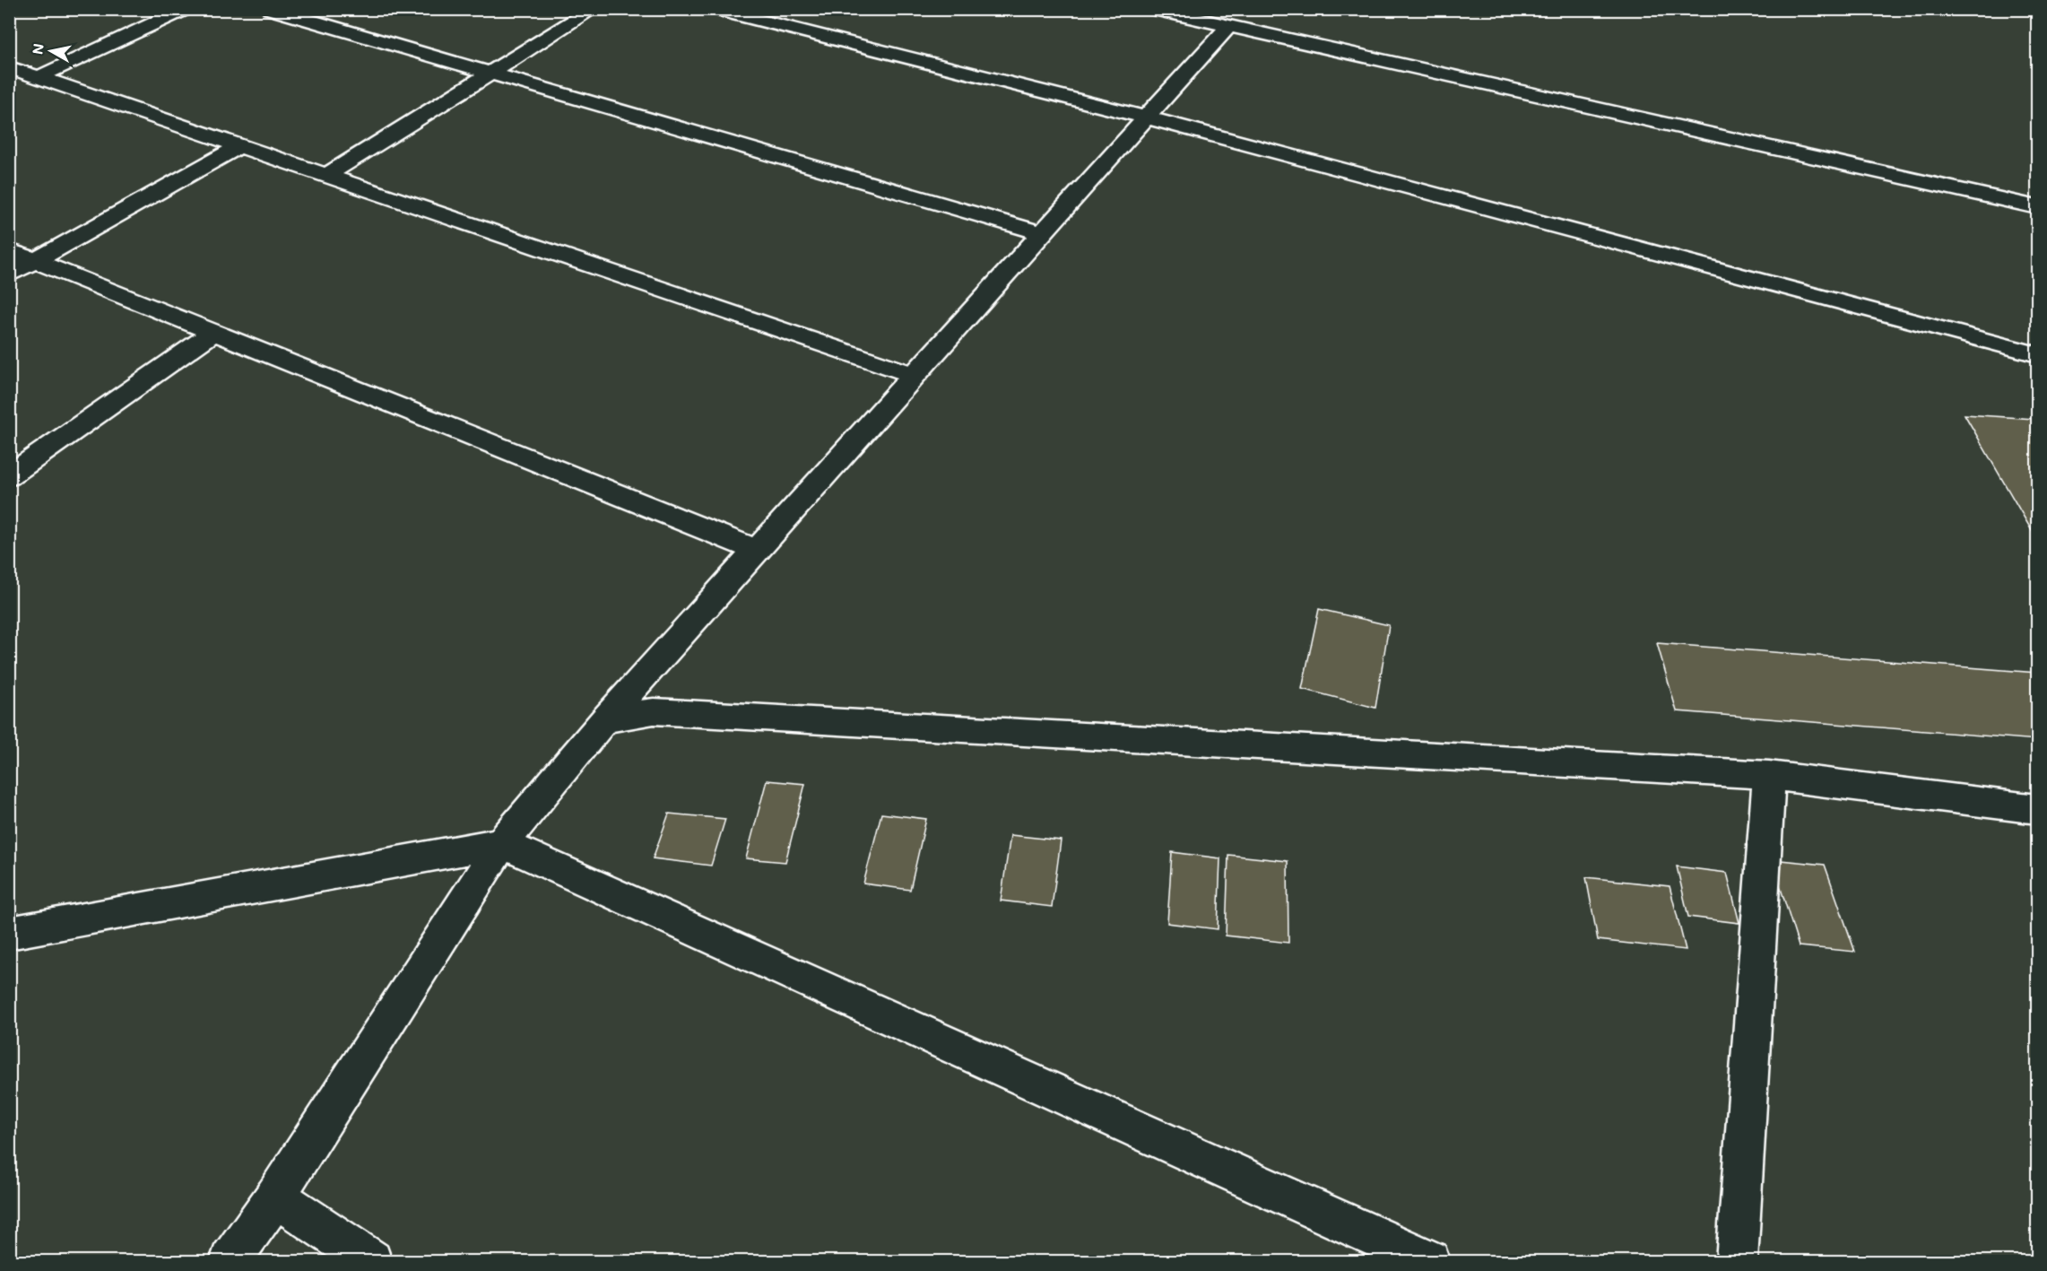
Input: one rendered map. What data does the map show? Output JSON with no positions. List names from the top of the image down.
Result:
{
  "north": "left"
}
